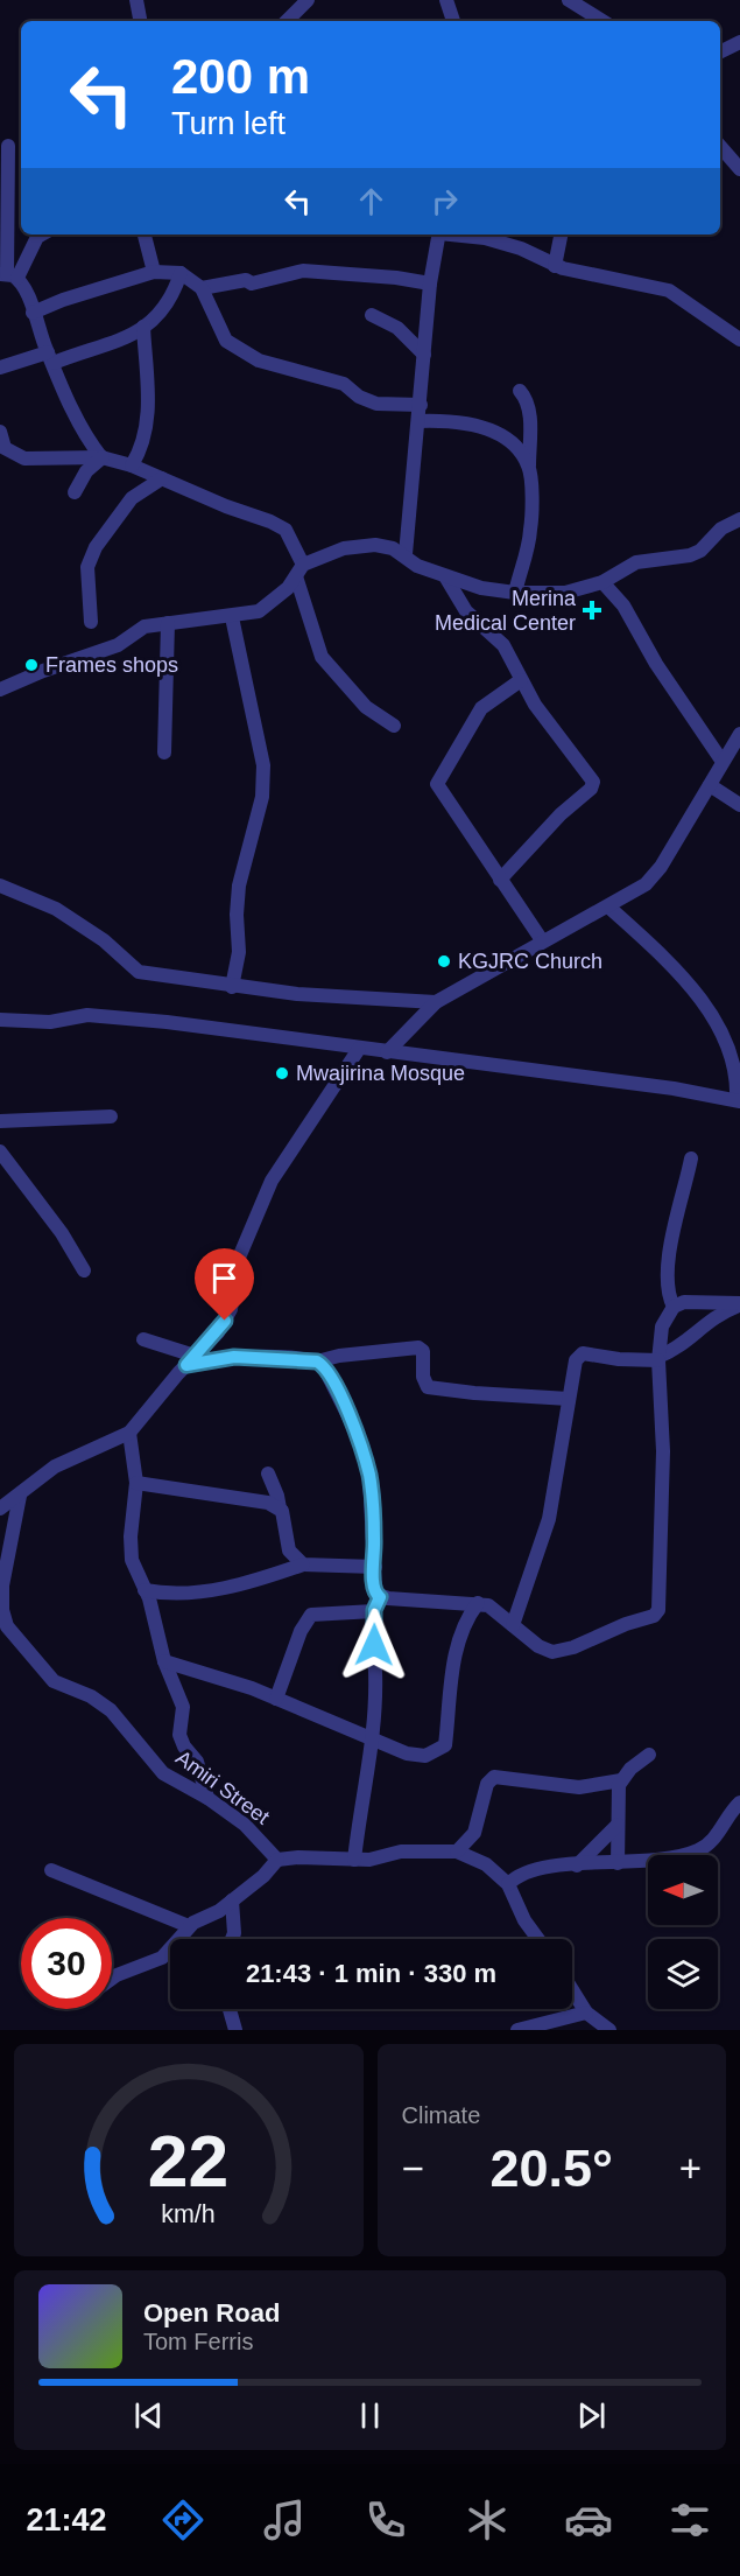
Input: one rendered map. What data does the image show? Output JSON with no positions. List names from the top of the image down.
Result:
{
  "streets": {
    "street": ["Amiri Street"]
  },
  "places": {
    "health": ["Merina Medical Center"],
    "other": ["Frames shops", "KGJRC Church", "Mwajirina Mosque"]
  },
  "north": "left",
  "page": {
    "turn": ["200 m", "Turn left"],
    "limit": "30",
    "trip": "21:43 · 1 min · 330 m",
    "tile": "Climate",
    "heat": ["−", "20.5°", "+"],
    "song": ["Open Road", "Tom Ferris"],
    "tabs": "21:42",
    "gauge": ["22", "km/h"]
  }
}
